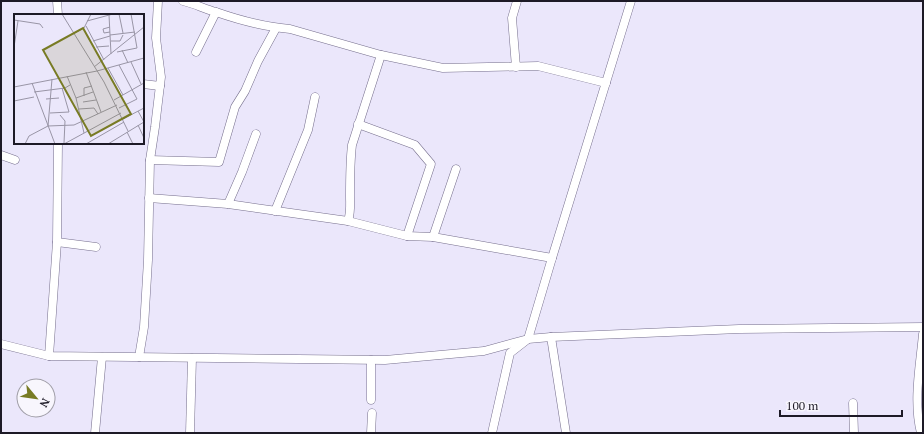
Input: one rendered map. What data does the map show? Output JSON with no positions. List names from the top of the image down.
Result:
{
  "scale_bar": "100 m",
  "north": "bottom right"
}
